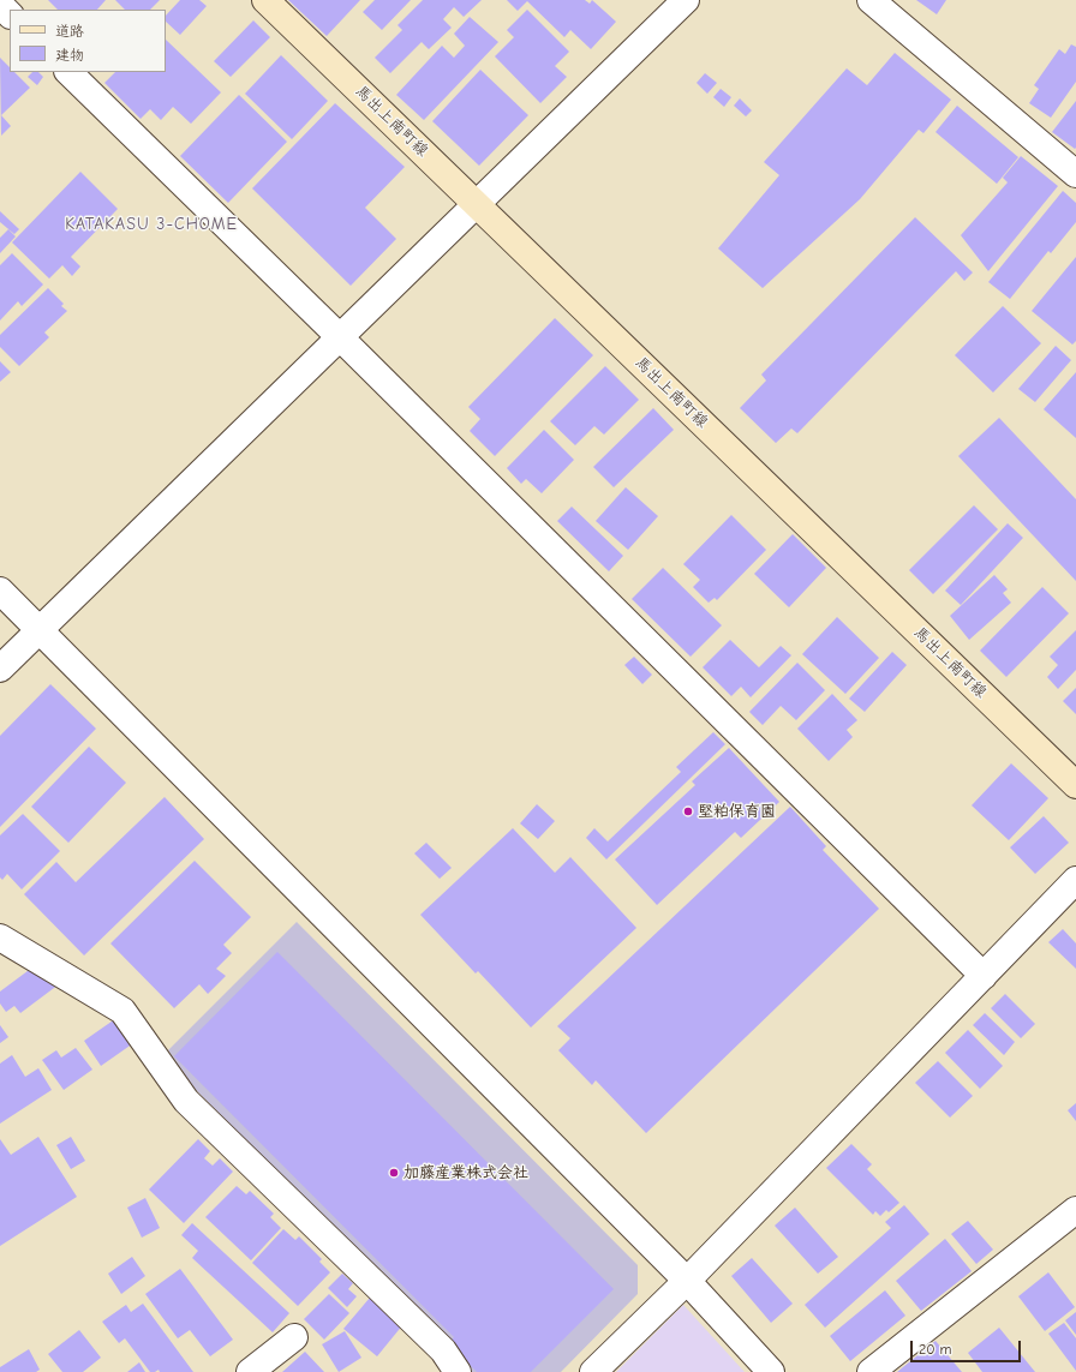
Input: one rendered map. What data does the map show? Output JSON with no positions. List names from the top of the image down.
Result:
{
  "streets": {
    "main road": ["馬出上南町線"]
  },
  "districts": ["KATAKASU 3-CHOME"],
  "places": ["堅粕保育園", "加藤産業株式会社"],
  "legend": ["道路", "建物"],
  "scale_bar": "20 m"
}
